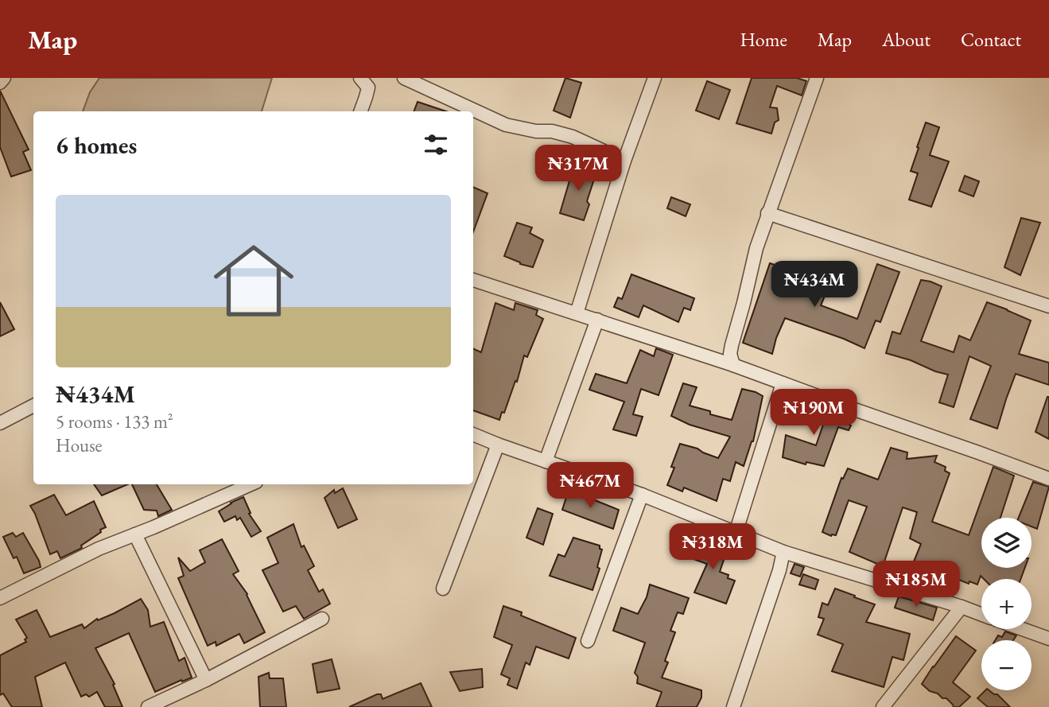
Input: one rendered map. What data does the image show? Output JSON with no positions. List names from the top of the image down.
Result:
{
  "page": {
    "header": "Map",
    "nav": [
      "Home",
      "Map",
      "About",
      "Contact"
    ],
    "heading": "6 homes",
    "price": [
      "₦317M",
      "₦434M",
      "₦190M",
      "₦467M",
      "₦318M",
      "₦185M"
    ],
    "list": [
      {
        "name": "₦434M",
        "note": "5 rooms · 133 m² · House"
      }
    ],
    "map_buttons": ["+", "−"]
  }
}
